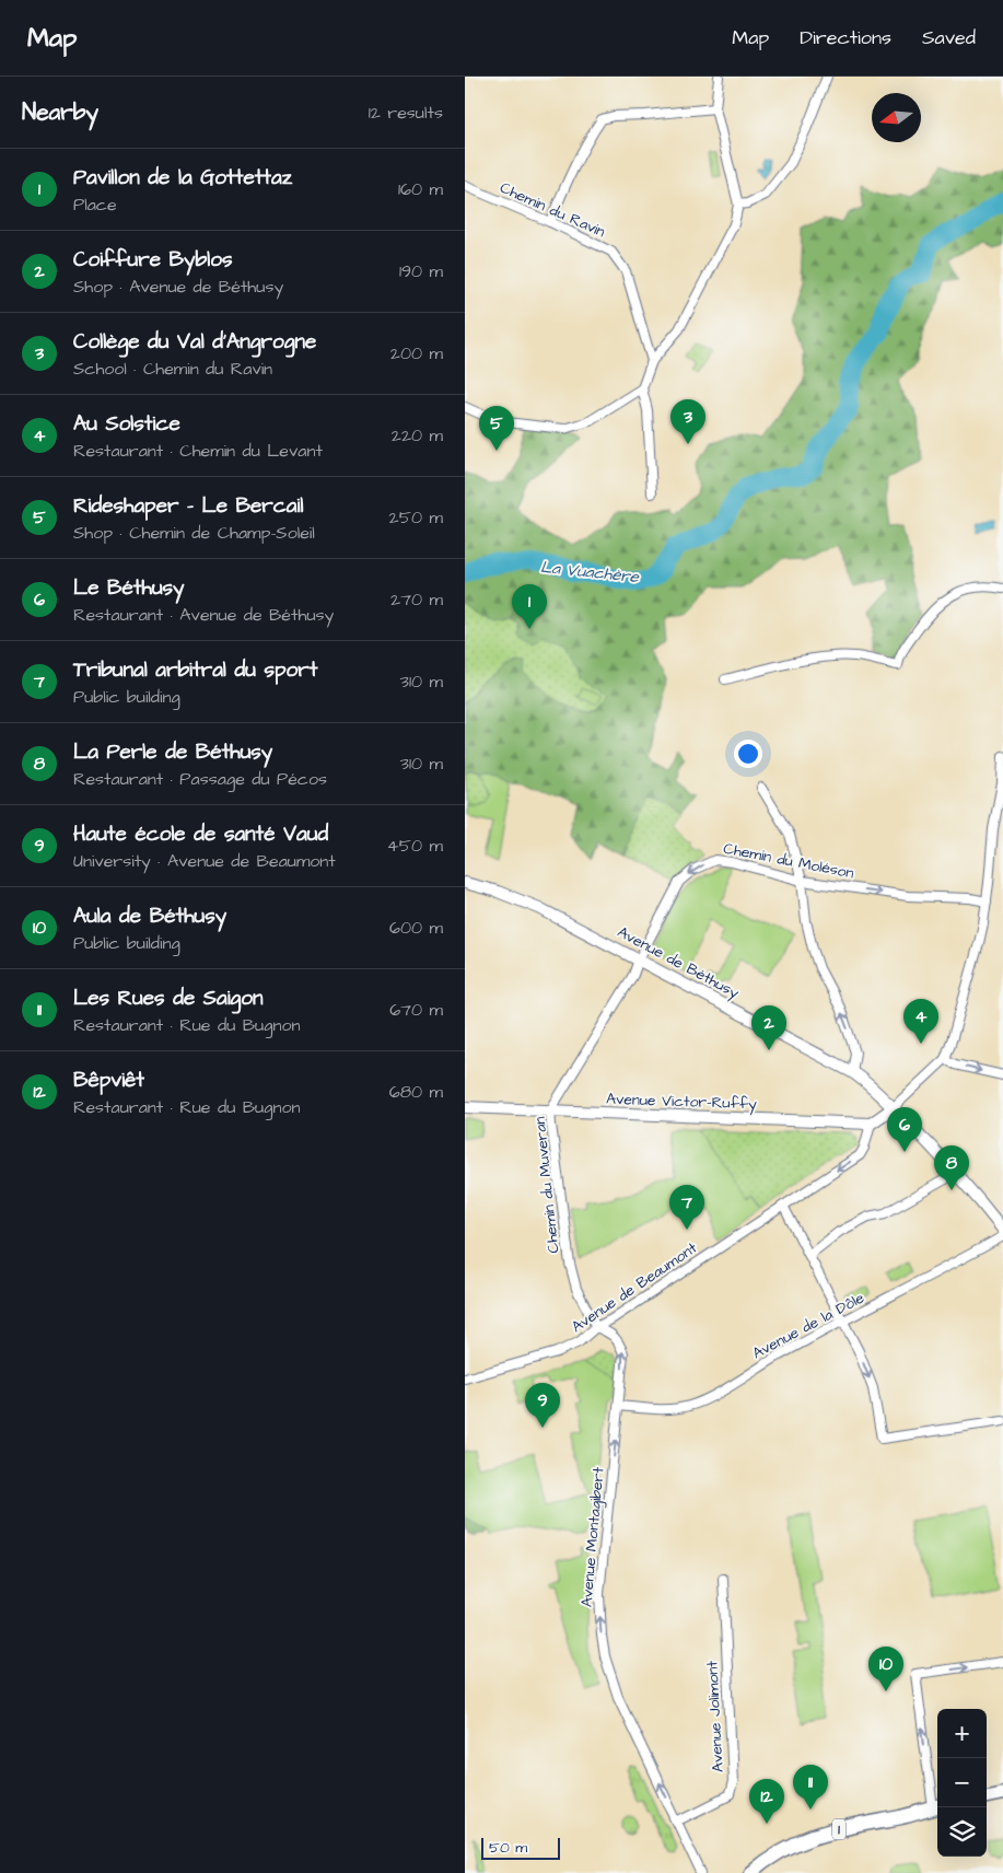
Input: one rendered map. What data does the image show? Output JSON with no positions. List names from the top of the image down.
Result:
{
  "streets": {
    "main road": ["1"],
    "street": [
      "Chemin du Ravin",
      "Chemin du Moléson",
      "Avenue de Béthusy",
      "Avenue Victor-Ruffy",
      "Chemin du Muveran",
      "Avenue de Beaumont",
      "Avenue de la Dôle",
      "Avenue Montagibert",
      "Avenue Jolimont"
    ]
  },
  "crossings": [
    ["Chemin du Moléson", "Avenue de Béthusy"],
    ["Chemin du Moléson", "Chemin du Muveran"],
    ["Avenue de Béthusy", "Chemin du Muveran"],
    ["Avenue Victor-Ruffy", "Chemin du Muveran"],
    ["Avenue Victor-Ruffy", "Avenue de Beaumont"],
    ["Chemin du Muveran", "Avenue de Beaumont"],
    ["Chemin du Muveran", "Avenue Montagibert"],
    ["Avenue de Beaumont", "Avenue Montagibert"],
    ["Avenue de la Dôle", "Avenue Montagibert"],
    ["Avenue Montagibert", "Avenue Jolimont"]
  ],
  "one_way": ["Avenue Montagibert"],
  "water": ["La Vuachère"],
  "scale_bar": "50 m",
  "north": "left",
  "page": {
    "header": "Map",
    "nav": ["Map", "Directions", "Saved"],
    "heading": ["Nearby", "12 results"],
    "list": [
      {
        "mark": "1",
        "name": "Pavillon de la Gottettaz",
        "note": "Place",
        "value": "160 m"
      },
      {
        "mark": "2",
        "name": "Coiffure Byblos",
        "note": "Shop · Avenue de Béthusy",
        "value": "190 m"
      },
      {
        "mark": "3",
        "name": "Collège du Val d'Angrogne",
        "note": "School · Chemin du Ravin",
        "value": "200 m"
      },
      {
        "mark": "4",
        "name": "Au Solstice",
        "note": "Restaurant · Chemin du Levant",
        "value": "220 m"
      },
      {
        "mark": "5",
        "name": "Rideshaper - Le Bercail",
        "note": "Shop · Chemin de Champ-Soleil",
        "value": "250 m"
      },
      {
        "mark": "6",
        "name": "Le Béthusy",
        "note": "Restaurant · Avenue de Béthusy",
        "value": "270 m"
      },
      {
        "mark": "7",
        "name": "Tribunal arbitral du sport",
        "note": "Public building",
        "value": "310 m"
      },
      {
        "mark": "8",
        "name": "La Perle de Béthusy",
        "note": "Restaurant · Passage du Pécos",
        "value": "310 m"
      },
      {
        "mark": "9",
        "name": "Haute école de santé Vaud",
        "note": "University · Avenue de Beaumont",
        "value": "450 m"
      },
      {
        "mark": "10",
        "name": "Aula de Béthusy",
        "note": "Public building",
        "value": "600 m"
      },
      {
        "mark": "11",
        "name": "Les Rues de Saigon",
        "note": "Restaurant · Rue du Bugnon",
        "value": "670 m"
      },
      {
        "mark": "12",
        "name": "Bêpviêt",
        "note": "Restaurant · Rue du Bugnon",
        "value": "680 m"
      }
    ],
    "pins": [
      "3",
      "5",
      "1",
      "4",
      "2",
      "6",
      "8",
      "7",
      "9",
      "10",
      "11",
      "12"
    ],
    "map_buttons": ["+", "−"],
    "scale": "50 m"
  }
}
